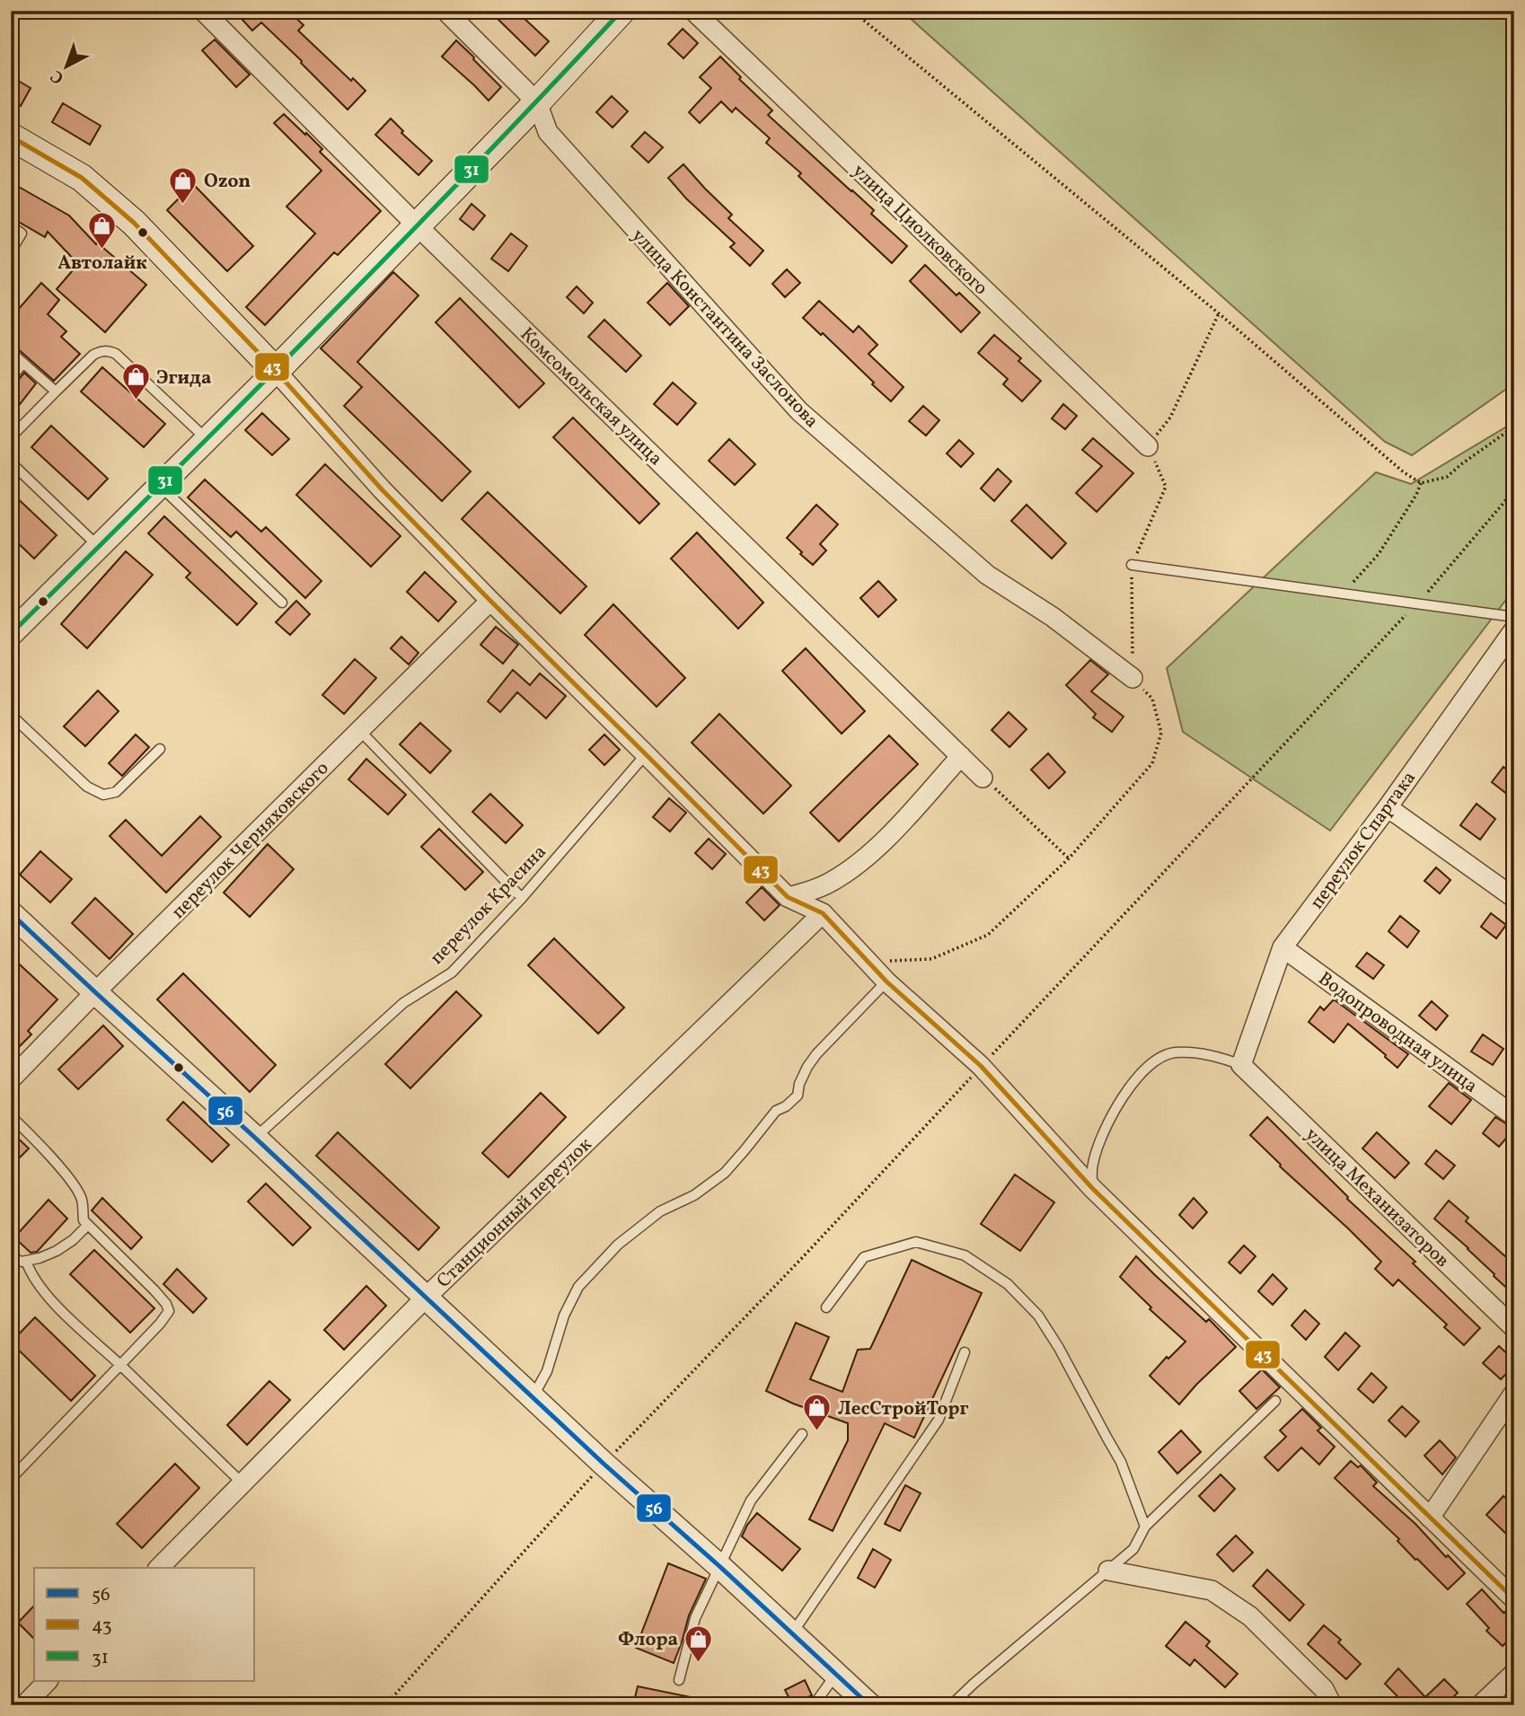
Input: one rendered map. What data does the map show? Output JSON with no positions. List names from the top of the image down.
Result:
{
  "streets": {
    "street": [
      "улица Циолковского",
      "улица Константина Заслонова",
      "Комсомольская улица",
      "переулок Черняховского",
      "переулок Спартака",
      "Водопроводная улица",
      "улица Механизаторов",
      "Станционный переулок"
    ],
    "lane": ["переулок Красина"]
  },
  "crossings": [
    ["переулок Спартака", "Водопроводная улица"],
    ["переулок Спартака", "улица Механизаторов"]
  ],
  "places": {
    "shop": [
      "Ozon",
      "Автолайк",
      "Эгида",
      "ЛесСтройТорг",
      "Флора"
    ]
  },
  "lines": ["transit line 31", "transit line 43", "transit line 56"],
  "legend": ["56", "43", "31"],
  "north": "bottom left"
}
